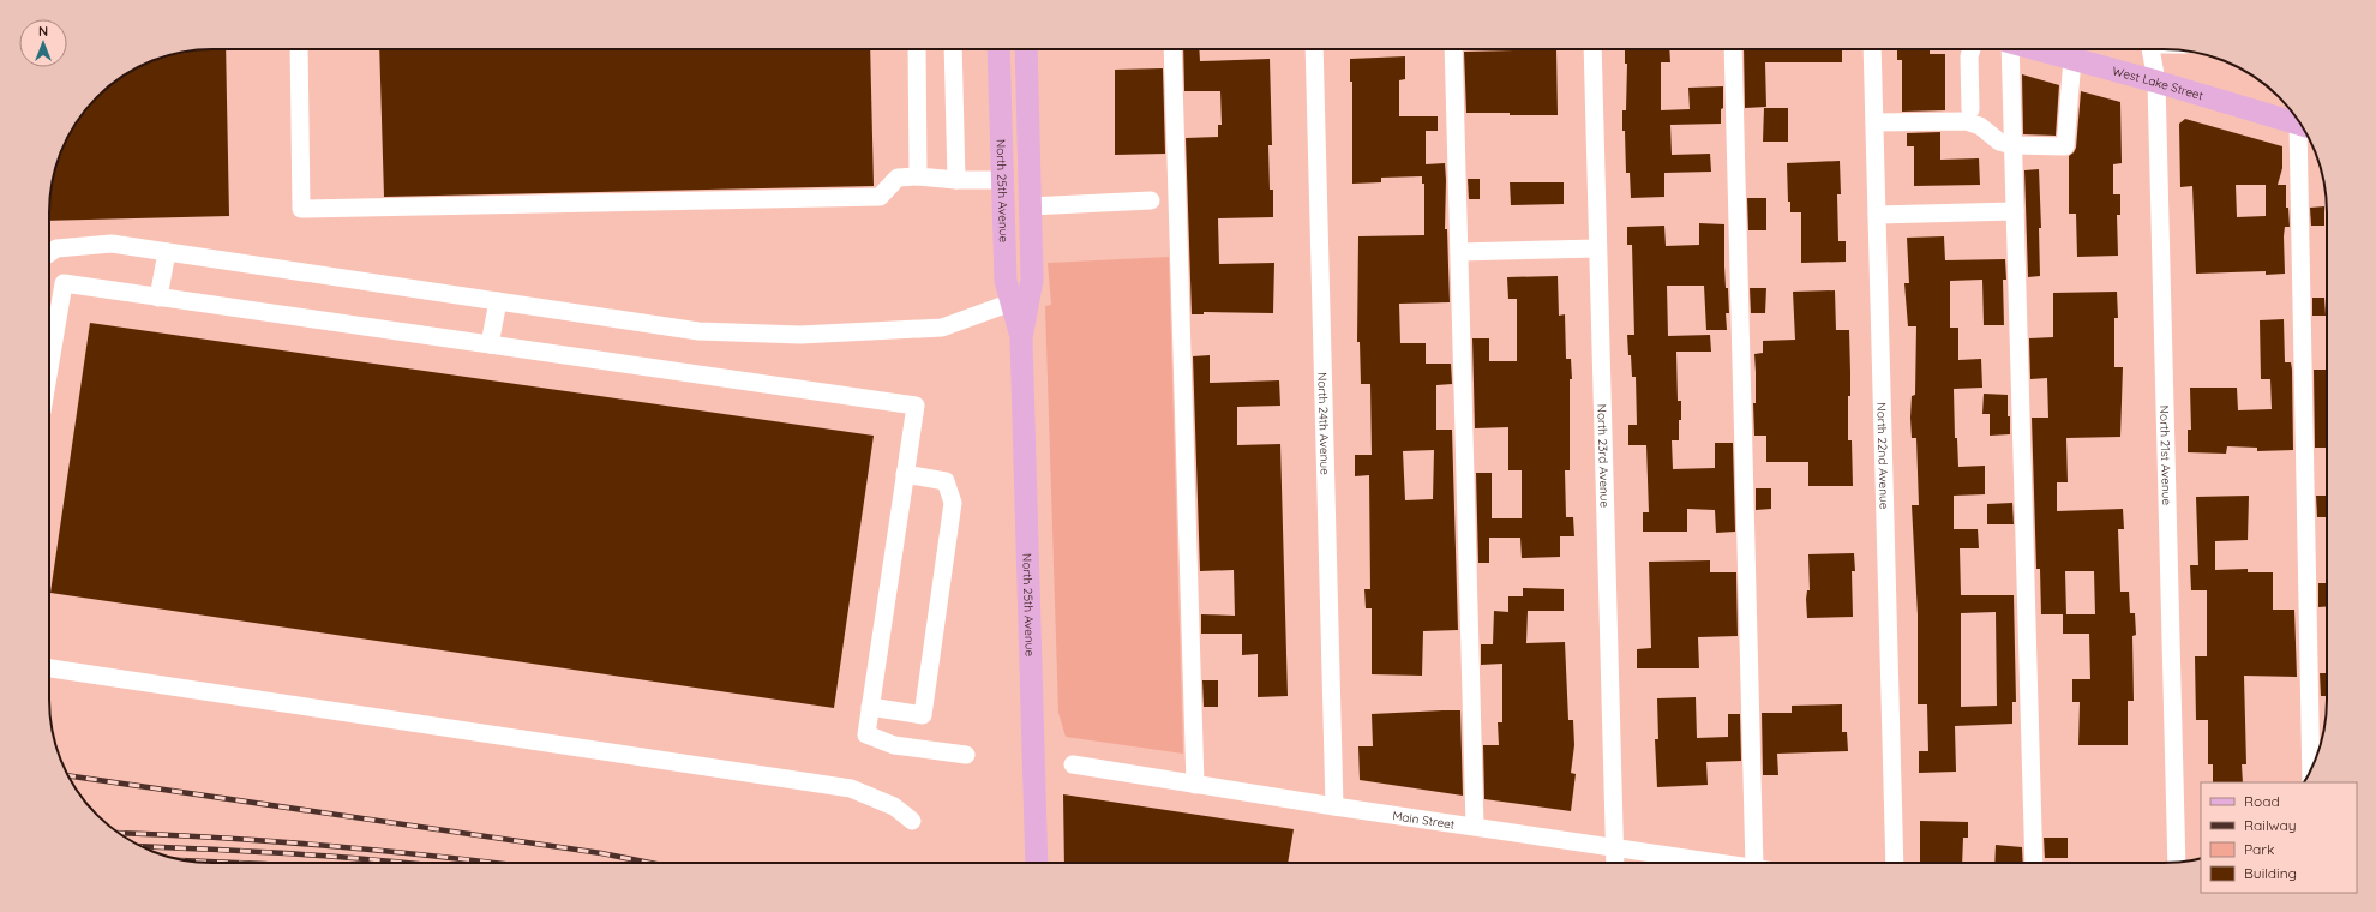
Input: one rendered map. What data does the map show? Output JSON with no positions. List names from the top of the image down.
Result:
{
  "streets": {
    "main road": ["West Lake Street", "North 25th Avenue"],
    "street": [
      "North 24th Avenue",
      "North 21st Avenue",
      "North 23rd Avenue",
      "North 22nd Avenue",
      "Main Street"
    ]
  },
  "crossings": [
    ["West Lake Street", "North 21st Avenue"],
    ["North 24th Avenue", "Main Street"],
    ["North 23rd Avenue", "Main Street"]
  ],
  "legend": [
    "Road",
    "Railway",
    "Park",
    "Building"
  ],
  "north": "top"
}
